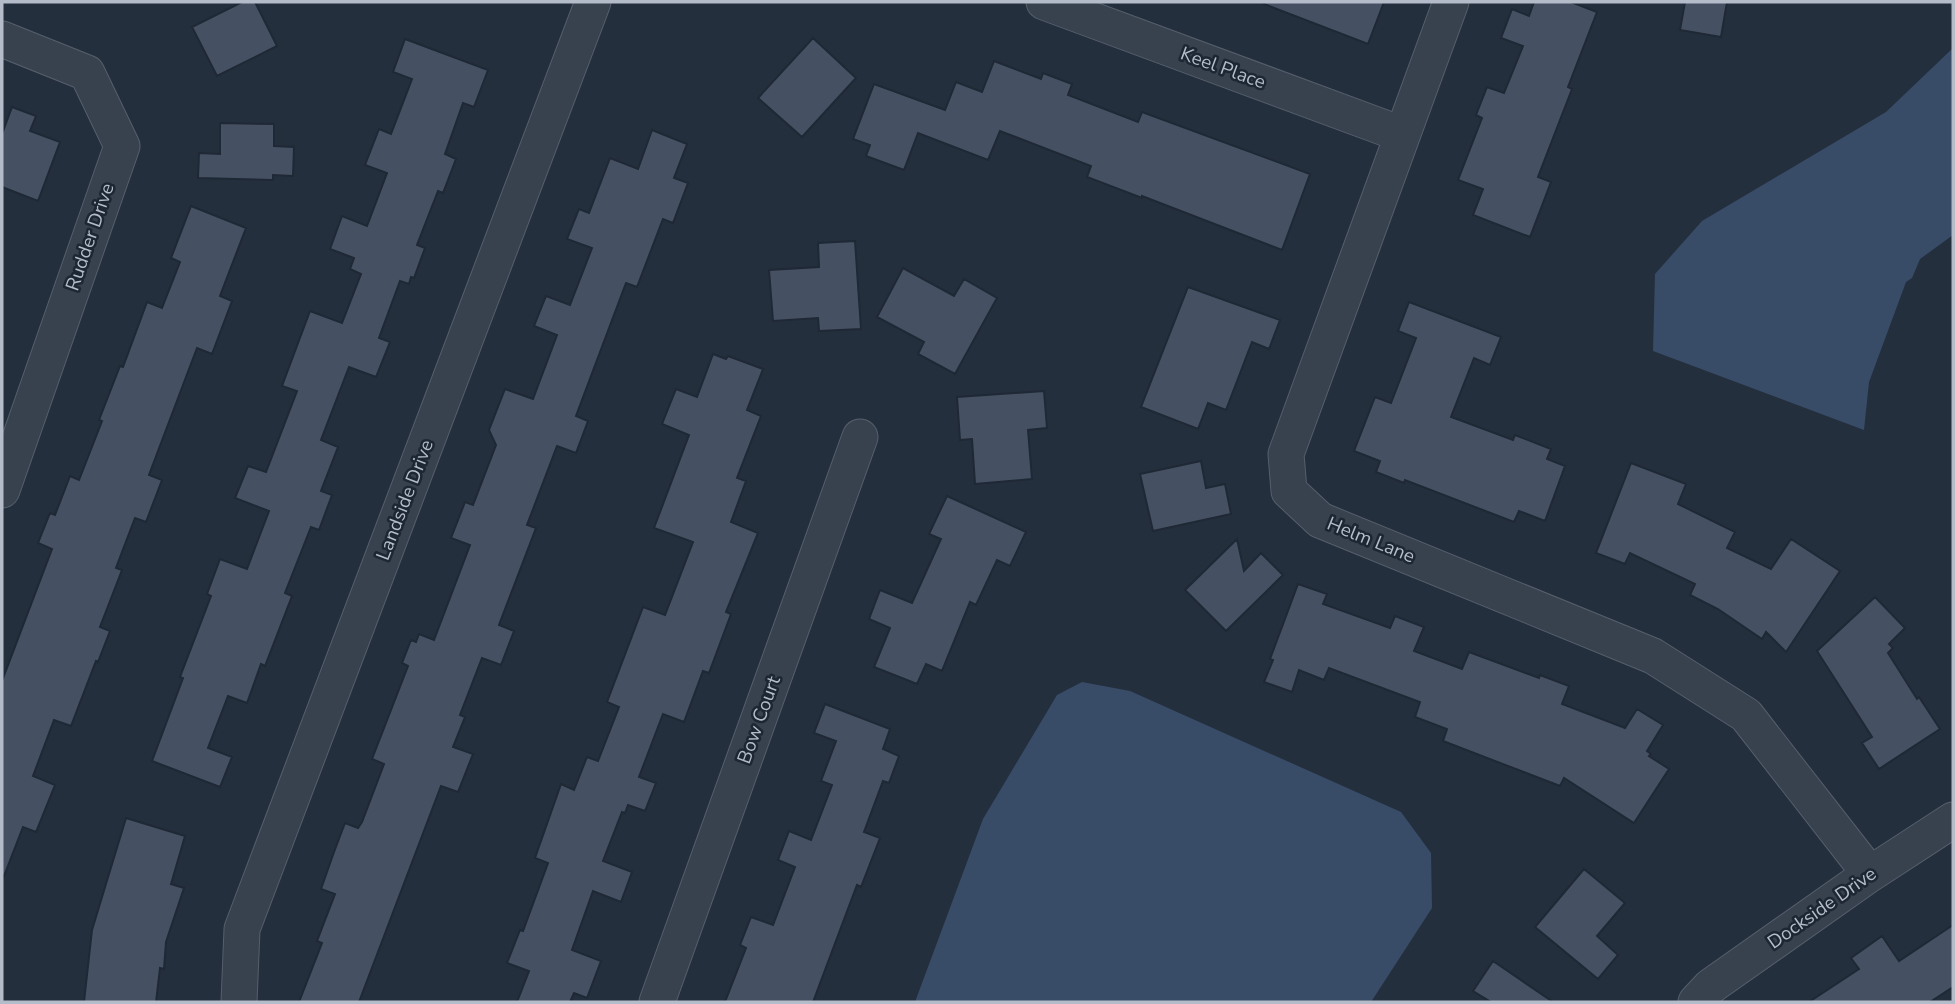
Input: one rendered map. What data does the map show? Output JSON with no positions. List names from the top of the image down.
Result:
{
  "streets": {
    "street": [
      "Keel Place",
      "Rudder Drive",
      "Landside Drive",
      "Helm Lane",
      "Bow Court",
      "Dockside Drive"
    ]
  },
  "crossings": [
    ["Keel Place", "Helm Lane"],
    ["Helm Lane", "Dockside Drive"]
  ]
}
